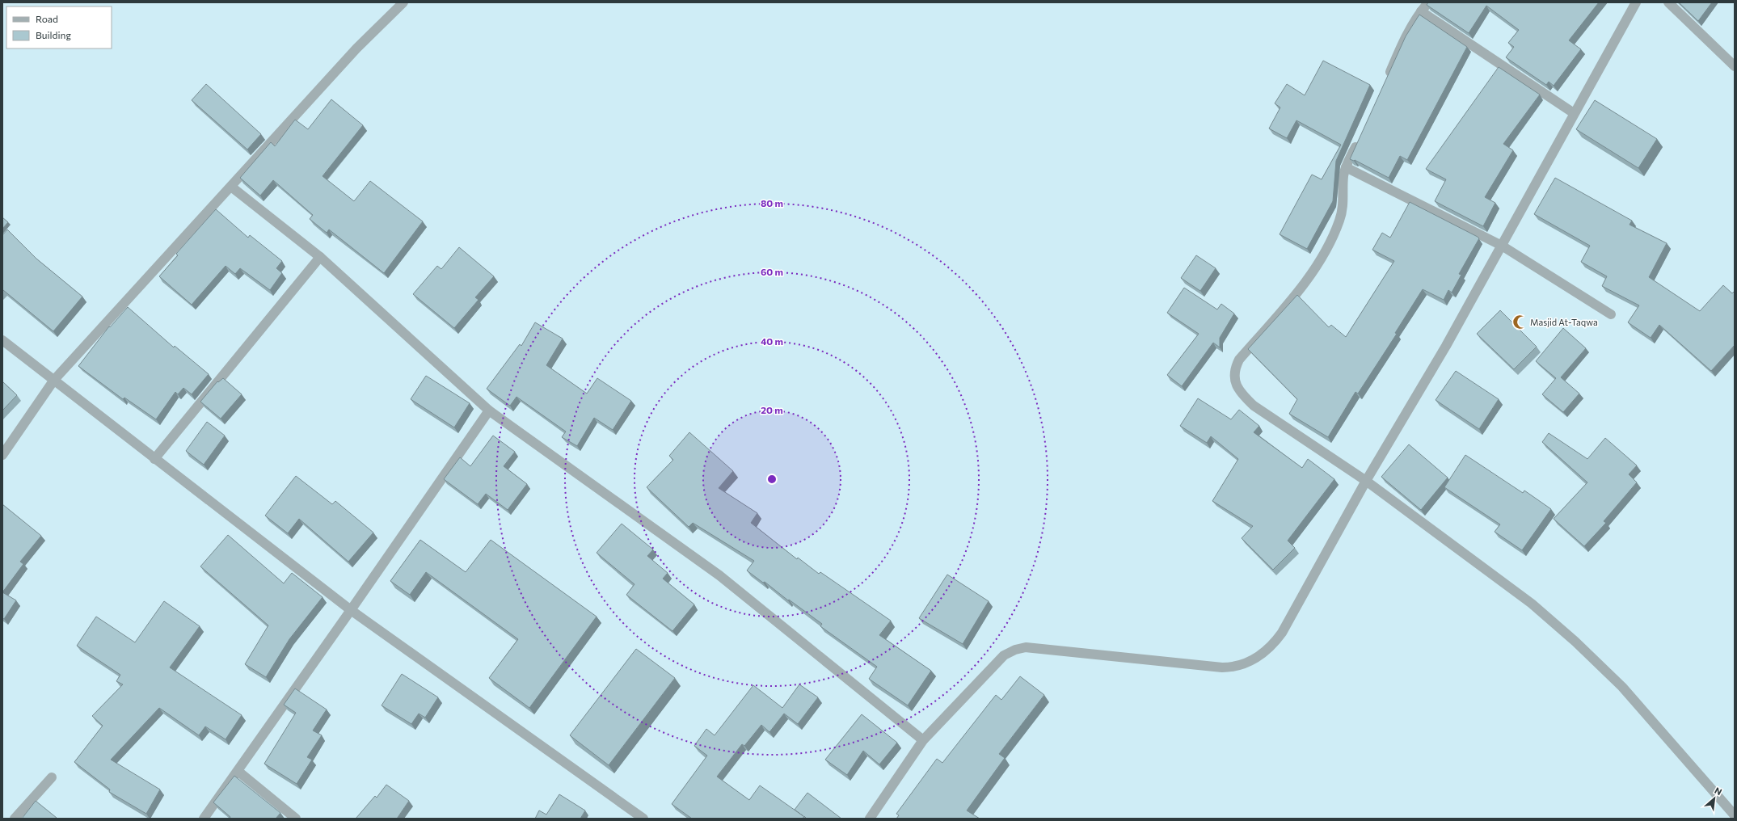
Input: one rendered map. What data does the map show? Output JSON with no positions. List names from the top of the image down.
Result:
{
  "places": {
    "mosque": ["Masjid At-Taqwa"]
  },
  "legend": ["Road", "Building"],
  "north": "top right",
  "rings": [
    "80 m",
    "60 m",
    "40 m",
    "20 m"
  ]
}
